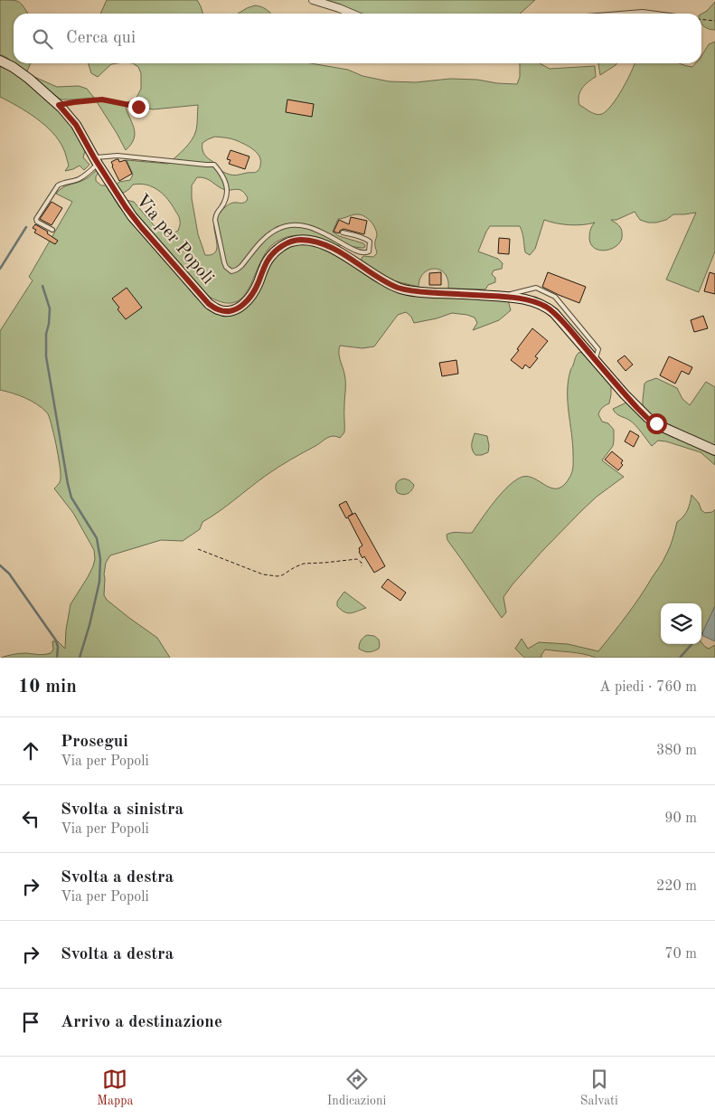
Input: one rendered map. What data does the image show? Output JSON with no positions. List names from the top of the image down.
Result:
{
  "streets": {
    "main road": ["Via per Popoli"]
  },
  "page": {
    "search": "Cerca qui",
    "heading": ["10 min", "A piedi · 760 m"],
    "list": [
      ["Prosegui", "Via per Popoli", "380 m"],
      ["Svolta a sinistra", "Via per Popoli", "90 m"],
      ["Svolta a destra", "Via per Popoli", "220 m"],
      ["Svolta a destra", "70 m"],
      "Arrivo a destinazione"
    ],
    "nav": ["Mappa", "Indicazioni", "Salvati"]
  }
}
